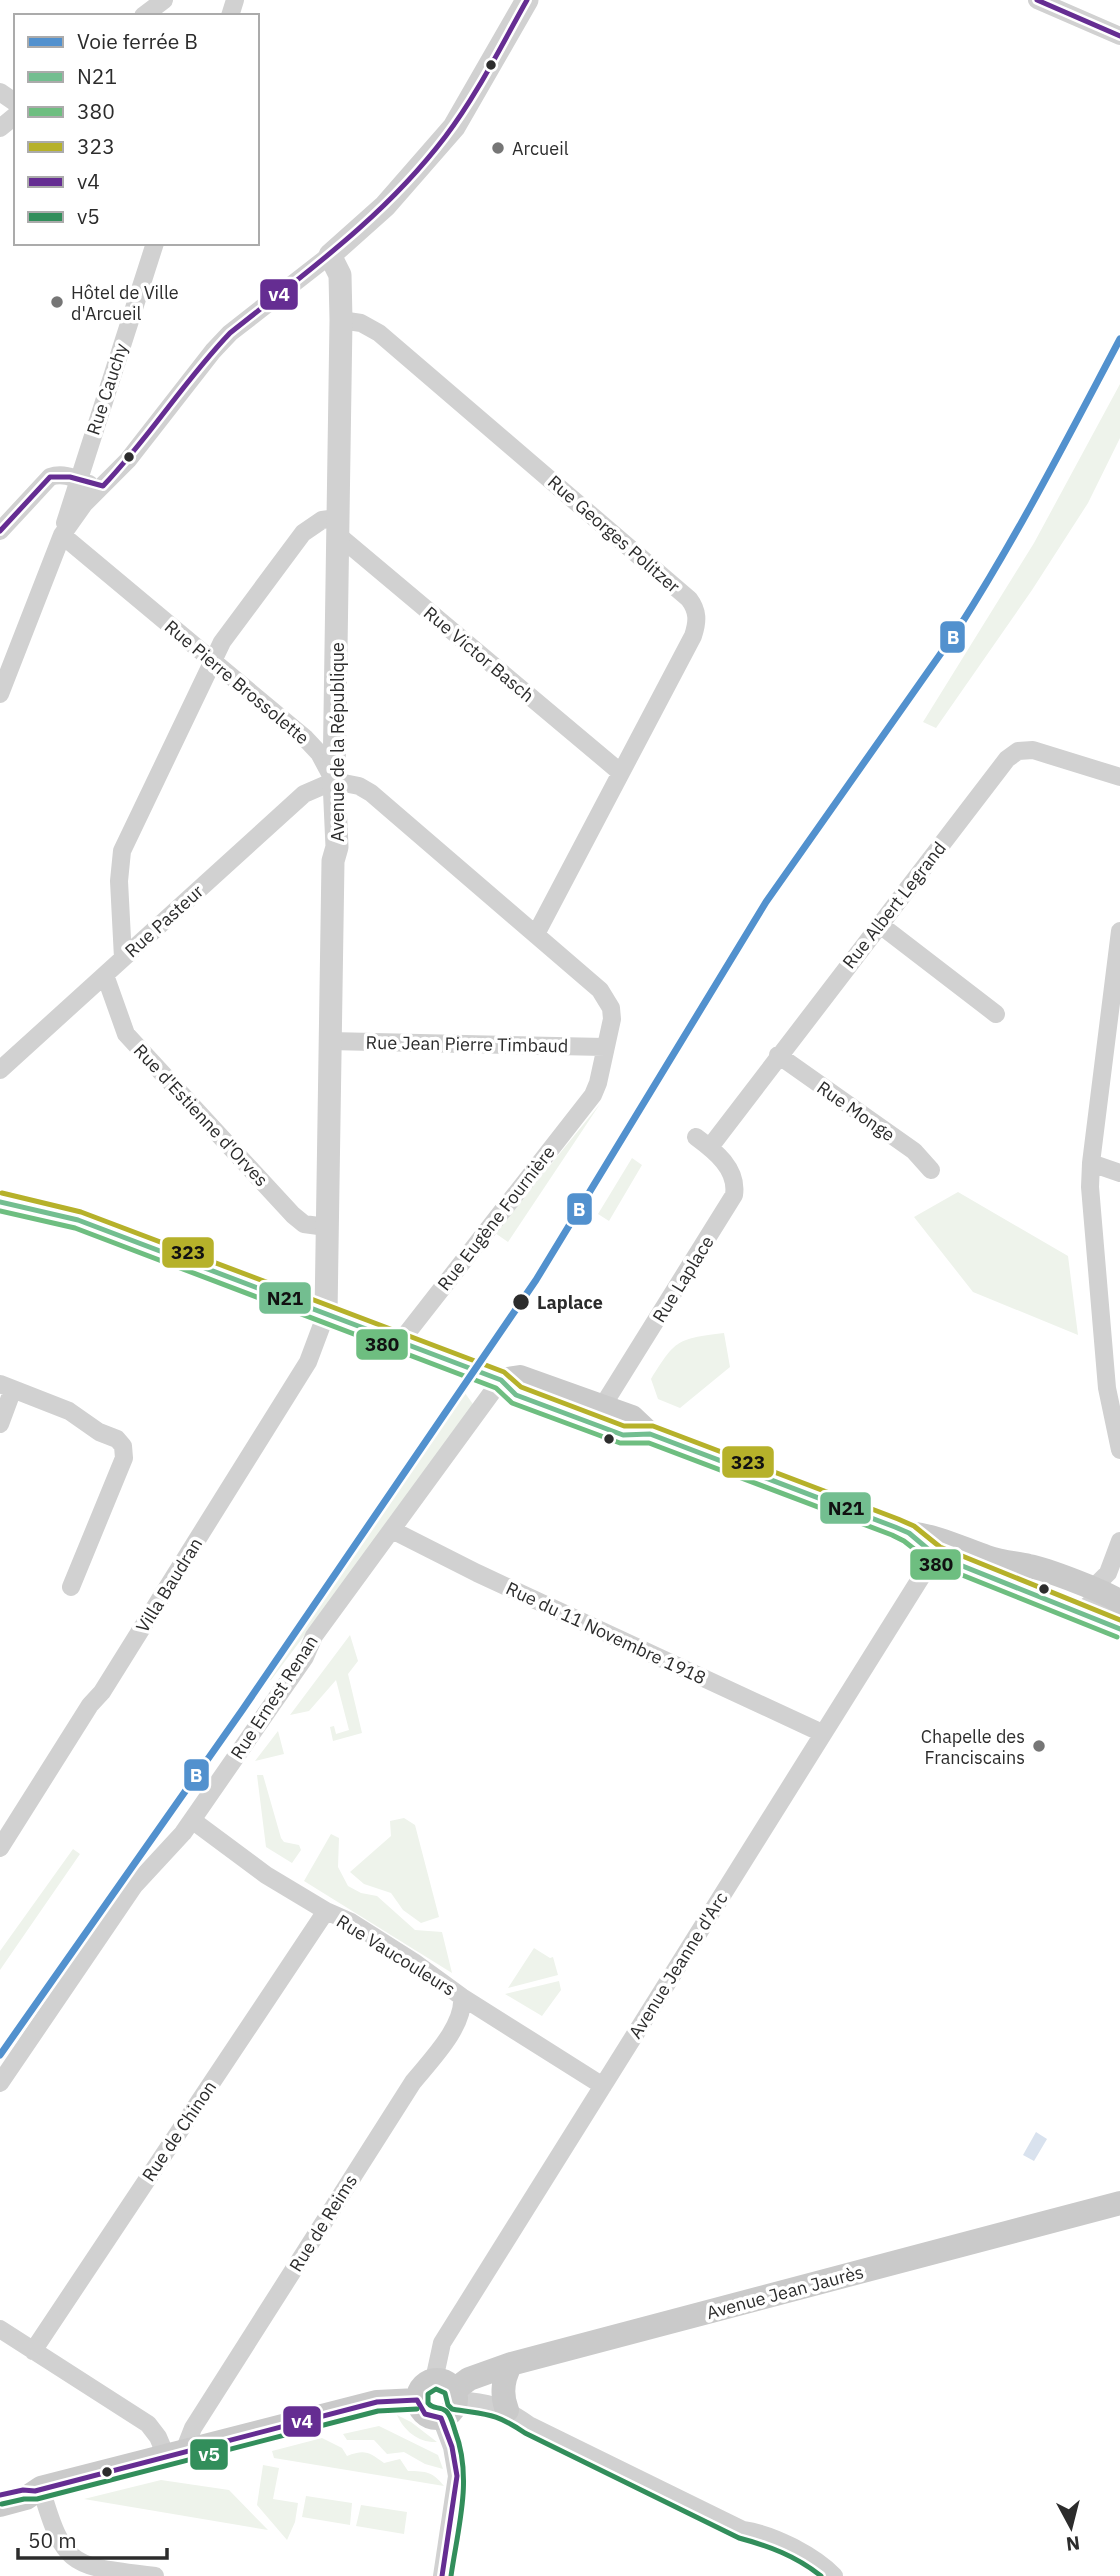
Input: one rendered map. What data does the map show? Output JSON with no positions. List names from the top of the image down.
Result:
{
  "streets": {
    "main road": ["Avenue Jean Jaurès"],
    "street": [
      "Rue Cauchy",
      "Rue Georges Politzer",
      "Rue Victor Basch",
      "Rue Pierre Brossolette",
      "Avenue de la République",
      "Rue Albert Legrand",
      "Rue Pasteur",
      "Rue Jean Pierre Timbaud",
      "Rue Monge",
      "Rue d'Estienne d'Orves",
      "Rue Eugène Fournière",
      "Rue Laplace",
      "Villa Baudran",
      "Rue du 11 Novembre 1918",
      "Rue Ernest Renan",
      "Rue Vaucouleurs",
      "Avenue Jeanne d'Arc",
      "Rue de Chinon",
      "Rue de Reims"
    ]
  },
  "crossings": [
    ["Rue Cauchy", "Rue Pierre Brossolette"],
    ["Rue Georges Politzer", "Rue Victor Basch"],
    ["Rue Georges Politzer", "Avenue de la République"],
    ["Rue Victor Basch", "Avenue de la République"],
    ["Rue Pierre Brossolette", "Avenue de la République"],
    ["Rue Pierre Brossolette", "Rue Pasteur"],
    ["Avenue de la République", "Rue Pasteur"],
    ["Avenue de la République", "Rue Jean Pierre Timbaud"],
    ["Avenue de la République", "Rue d'Estienne d'Orves"],
    ["Avenue de la République", "Villa Baudran"],
    ["Rue Albert Legrand", "Rue Monge"],
    ["Rue Albert Legrand", "Rue Laplace"],
    ["Rue Pasteur", "Rue d'Estienne d'Orves"],
    ["Rue Jean Pierre Timbaud", "Rue Eugène Fournière"],
    ["Rue du 11 Novembre 1918", "Rue Ernest Renan"],
    ["Rue du 11 Novembre 1918", "Avenue Jeanne d'Arc"],
    ["Rue Ernest Renan", "Rue Vaucouleurs"],
    ["Rue Vaucouleurs", "Avenue Jeanne d'Arc"],
    ["Rue Vaucouleurs", "Rue de Chinon"],
    ["Rue Vaucouleurs", "Rue de Reims"],
    ["Avenue Jeanne d'Arc", "Avenue Jean Jaurès"]
  ],
  "places": [
    "Arcueil",
    "Hôtel de Ville d'Arcueil",
    "Laplace",
    "Chapelle des Franciscains"
  ],
  "lines": [
    "transit line v4",
    "rail line B",
    "transit line 323",
    "transit line N21",
    "transit line 380",
    "transit line v5"
  ],
  "legend": [
    "Voie ferrée B",
    "N21",
    "380",
    "323",
    "v4",
    "v5"
  ],
  "scale_bar": "50 m",
  "north": "bottom"
}
